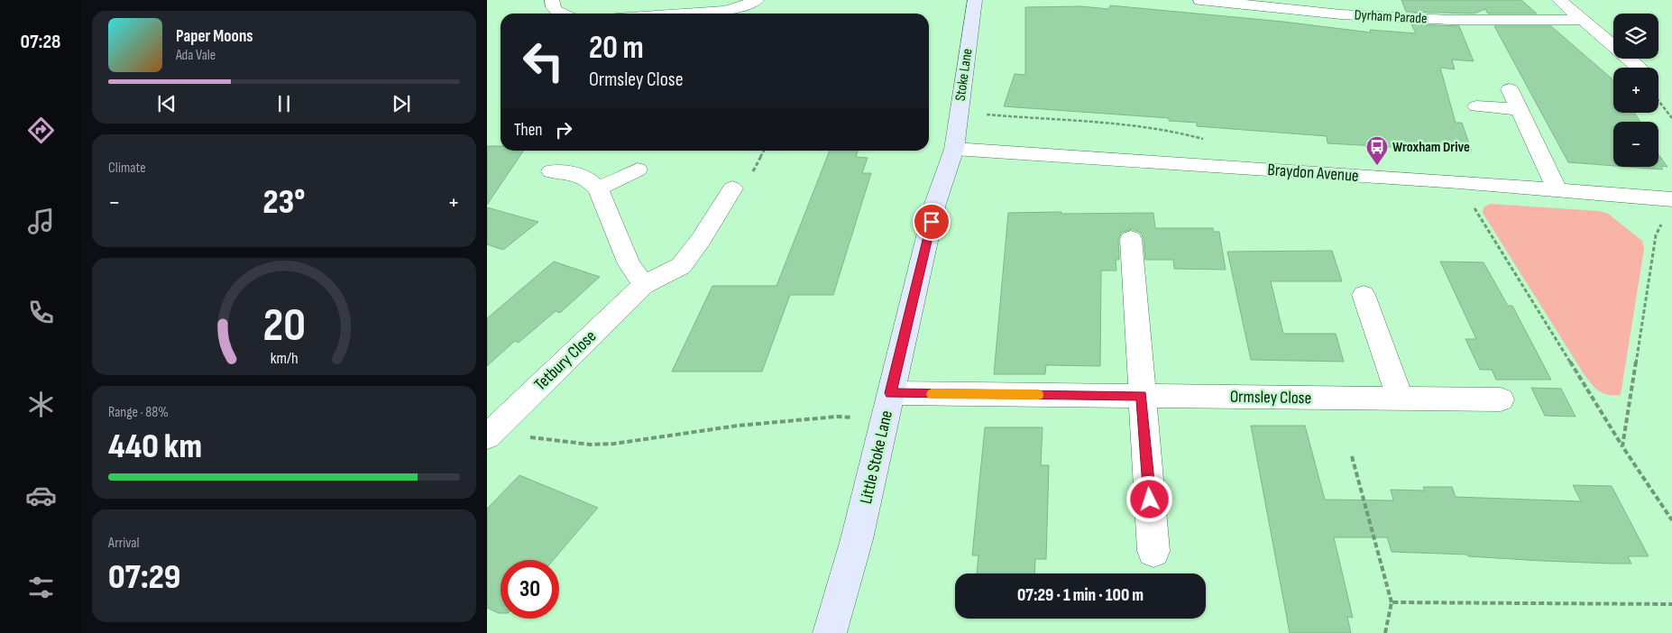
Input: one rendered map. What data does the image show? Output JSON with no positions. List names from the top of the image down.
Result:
{
  "streets": {
    "street": [
      "Dyrham Parade",
      "Stoke Lane",
      "Braydon Avenue",
      "Tetbury Close",
      "Ormsley Close",
      "Little Stoke Lane"
    ]
  },
  "crossings": [
    ["Stoke Lane", "Braydon Avenue"],
    ["Stoke Lane", "Little Stoke Lane"],
    ["Braydon Avenue", "Little Stoke Lane"],
    ["Ormsley Close", "Little Stoke Lane"]
  ],
  "places": {
    "bus stop": ["Wroxham Drive"]
  },
  "page": {
    "tabs": "07:28",
    "map_buttons": ["+", "−"],
    "turn": ["20 m", "Ormsley Close"],
    "song": ["Paper Moons", "Ada Vale"],
    "then": "Then",
    "tile": [
      "Climate",
      ["Range · 88%", "440 km"],
      ["Arrival", "07:29"]
    ],
    "heat": ["−", "23°", "+"],
    "limit": "30",
    "trip": "07:29 · 1 min · 100 m",
    "gauge": ["20", "km/h"]
  }
}
